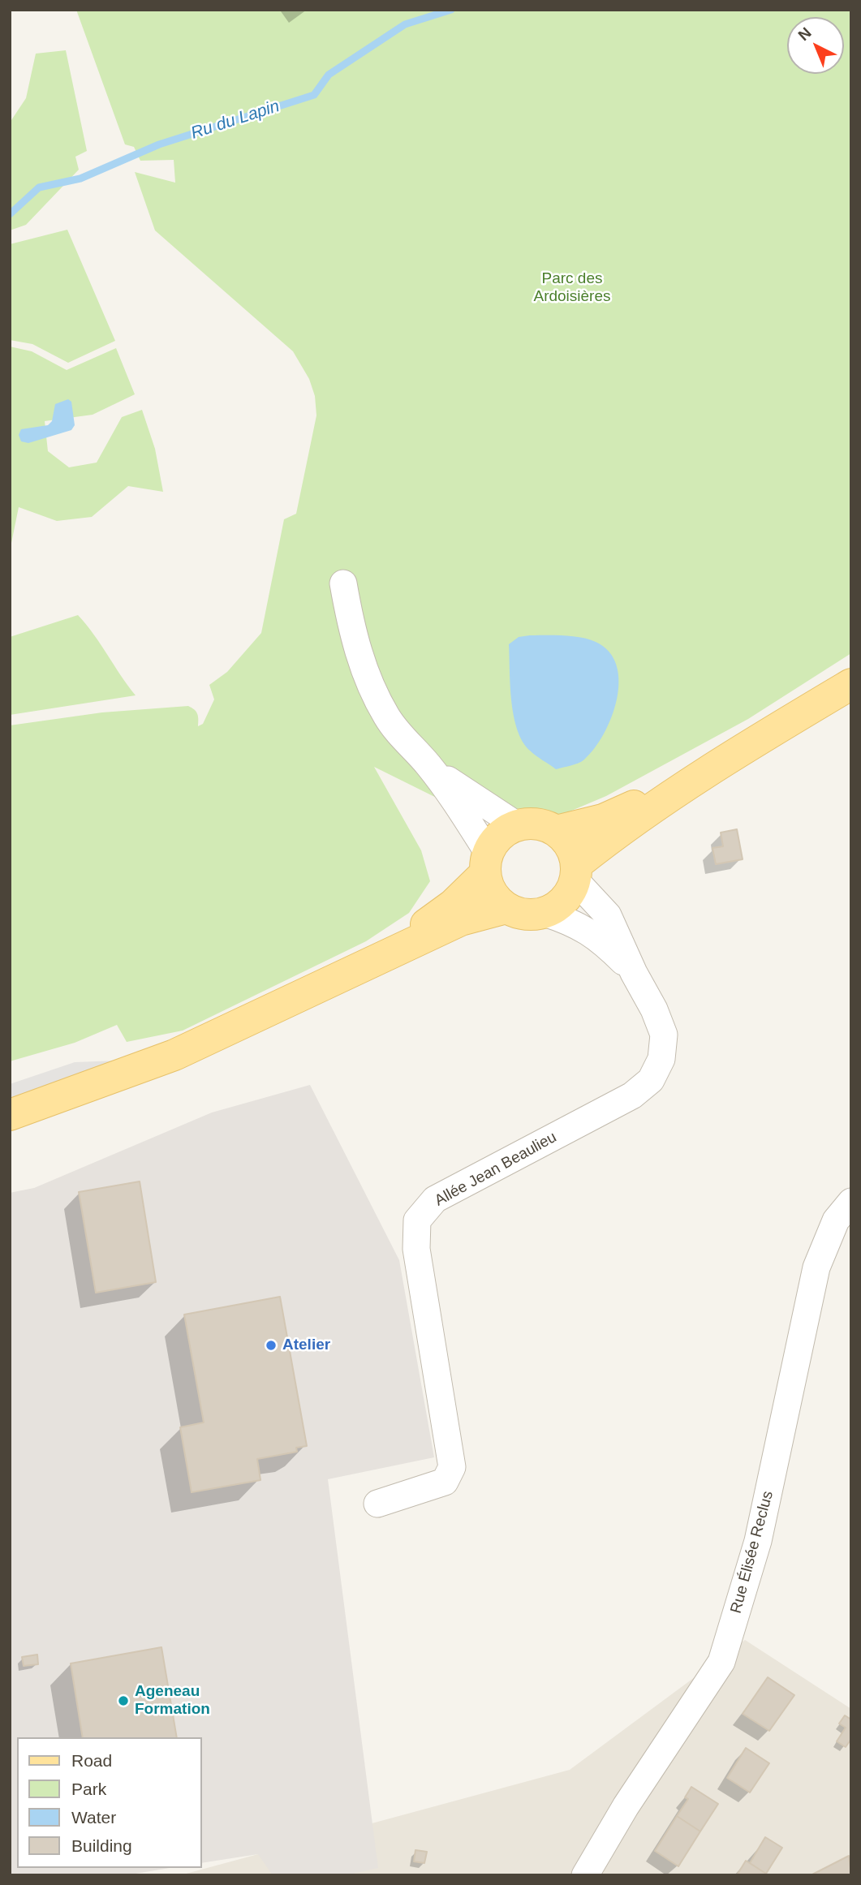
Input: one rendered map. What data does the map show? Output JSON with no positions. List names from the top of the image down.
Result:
{
  "streets": {
    "street": ["Allée Jean Beaulieu", "Rue Élisée Reclus"]
  },
  "water": ["Ru du Lapin"],
  "parks": ["Parc des Ardoisières"],
  "places": ["Atelier", "Ageneau Formation"],
  "legend": [
    "Road",
    "Park",
    "Water",
    "Building"
  ],
  "north": "top left"
}
